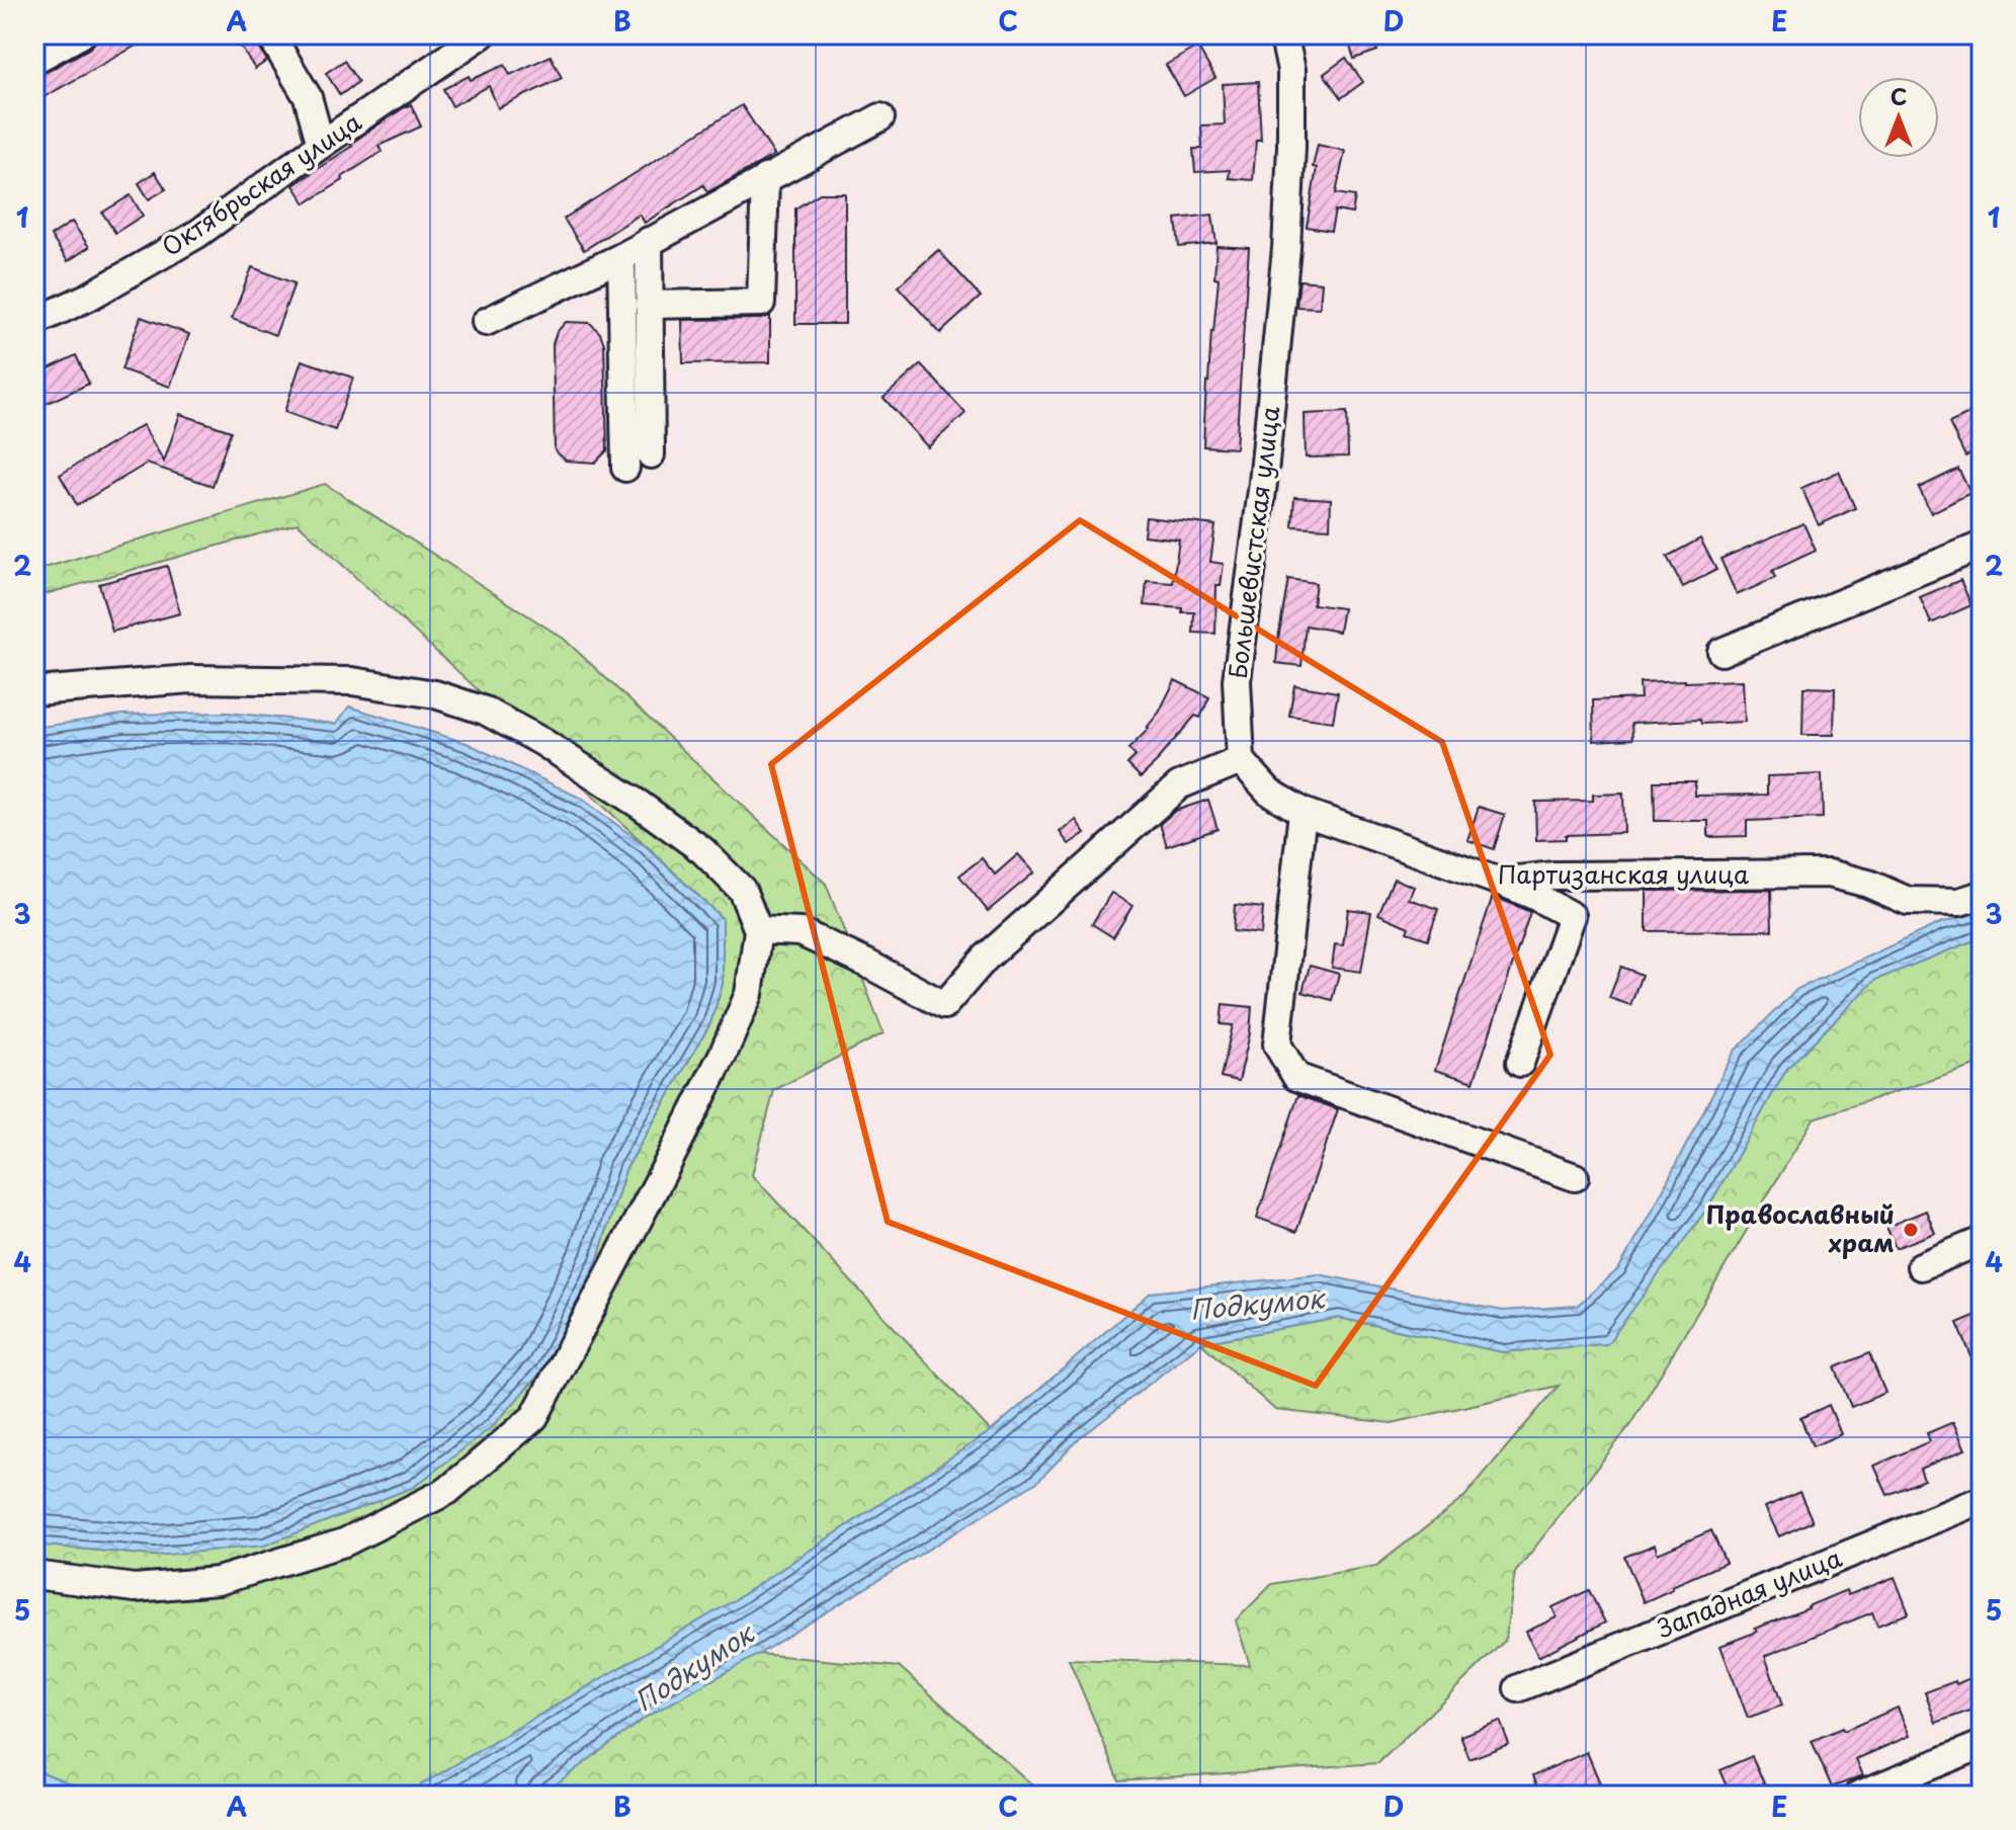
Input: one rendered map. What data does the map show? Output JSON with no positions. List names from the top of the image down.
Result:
{
  "streets": {
    "street": [
      "Октябрьская улица",
      "Большевистская улица",
      "Партизанская улица",
      "Западная улица"
    ]
  },
  "crossings": [
    ["Большевистская улица", "Партизанская улица"]
  ],
  "water": ["Подкумок"],
  "places": ["Православный храм"],
  "north": "top",
  "grid": {
    "columns": [
      "A",
      "B",
      "C",
      "D",
      "E"
    ],
    "rows": [
      "1",
      "2",
      "3",
      "4",
      "5"
    ]
  }
}
